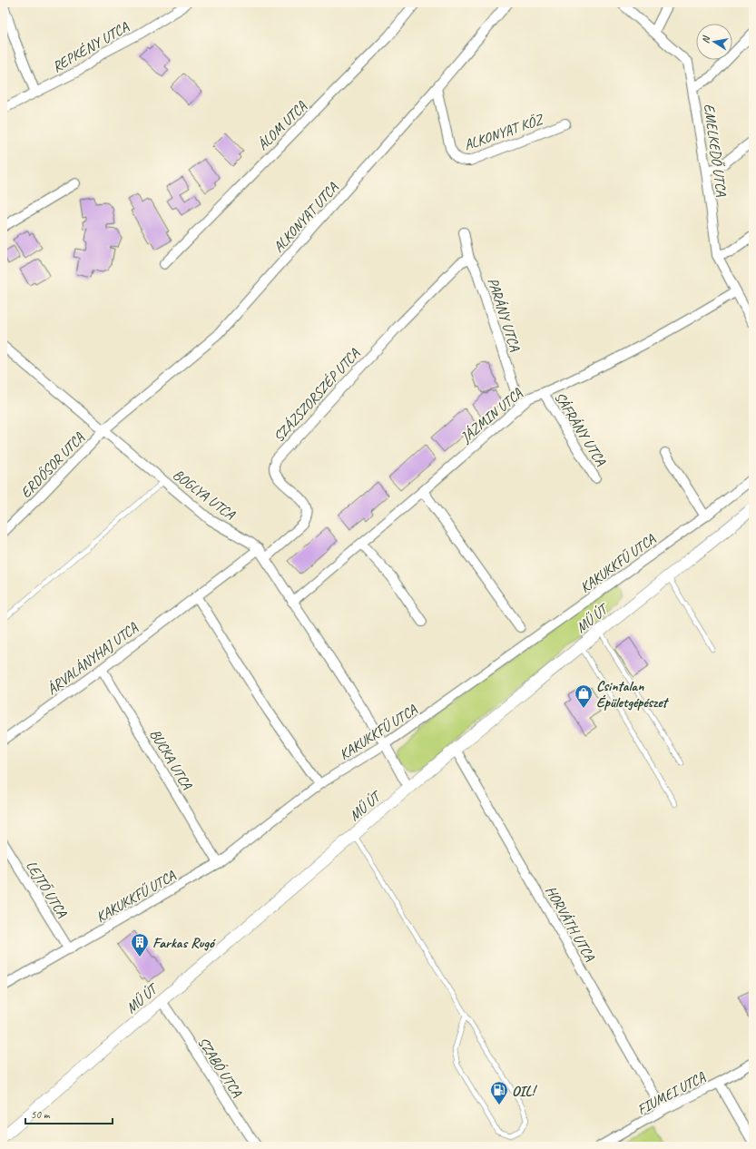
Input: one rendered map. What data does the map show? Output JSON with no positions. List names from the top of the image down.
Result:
{
  "streets": {
    "street": [
      "REPKÉNY UTCA",
      "ÁLOM UTCA",
      "ALKONYAT KÖZ",
      "EMELKEDŐ UTCA",
      "ALKONYAT UTCA",
      "PARÁNY UTCA",
      "SZÁZSZORSZÉP UTCA",
      "JÁZMIN UTCA",
      "SÁFRÁNY UTCA",
      "ERDŐSOR UTCA",
      "BOGLYA UTCA",
      "KAKUKKFŰ UTCA",
      "MŰ ÚT",
      "ÁRVALÁNYHAJ UTCA",
      "BUCKA UTCA",
      "LEJTŐ UTCA",
      "HORVÁTH UTCA",
      "SZABÓ UTCA",
      "FIUMEI UTCA"
    ]
  },
  "crossings": [
    ["ALKONYAT KÖZ", "ALKONYAT UTCA"],
    ["EMELKEDŐ UTCA", "JÁZMIN UTCA"],
    ["ALKONYAT UTCA", "ERDŐSOR UTCA"],
    ["ALKONYAT UTCA", "BOGLYA UTCA"],
    ["PARÁNY UTCA", "SZÁZSZORSZÉP UTCA"],
    ["PARÁNY UTCA", "JÁZMIN UTCA"],
    ["SZÁZSZORSZÉP UTCA", "BOGLYA UTCA"],
    ["JÁZMIN UTCA", "SÁFRÁNY UTCA"],
    ["JÁZMIN UTCA", "BOGLYA UTCA"],
    ["ERDŐSOR UTCA", "BOGLYA UTCA"],
    ["BOGLYA UTCA", "KAKUKKFŰ UTCA"],
    ["BOGLYA UTCA", "MŰ ÚT"],
    ["BOGLYA UTCA", "ÁRVALÁNYHAJ UTCA"],
    ["KAKUKKFŰ UTCA", "BUCKA UTCA"],
    ["KAKUKKFŰ UTCA", "LEJTŐ UTCA"],
    ["MŰ ÚT", "HORVÁTH UTCA"],
    ["MŰ ÚT", "SZABÓ UTCA"],
    ["ÁRVALÁNYHAJ UTCA", "BUCKA UTCA"],
    ["HORVÁTH UTCA", "FIUMEI UTCA"]
  ],
  "places": {
    "shop": ["Csintalan Épületgépészet"],
    "building": ["Farkas Rugó"],
    "fuel station": ["OIL!"]
  },
  "scale_bar": "50 m",
  "north": "left"
}
